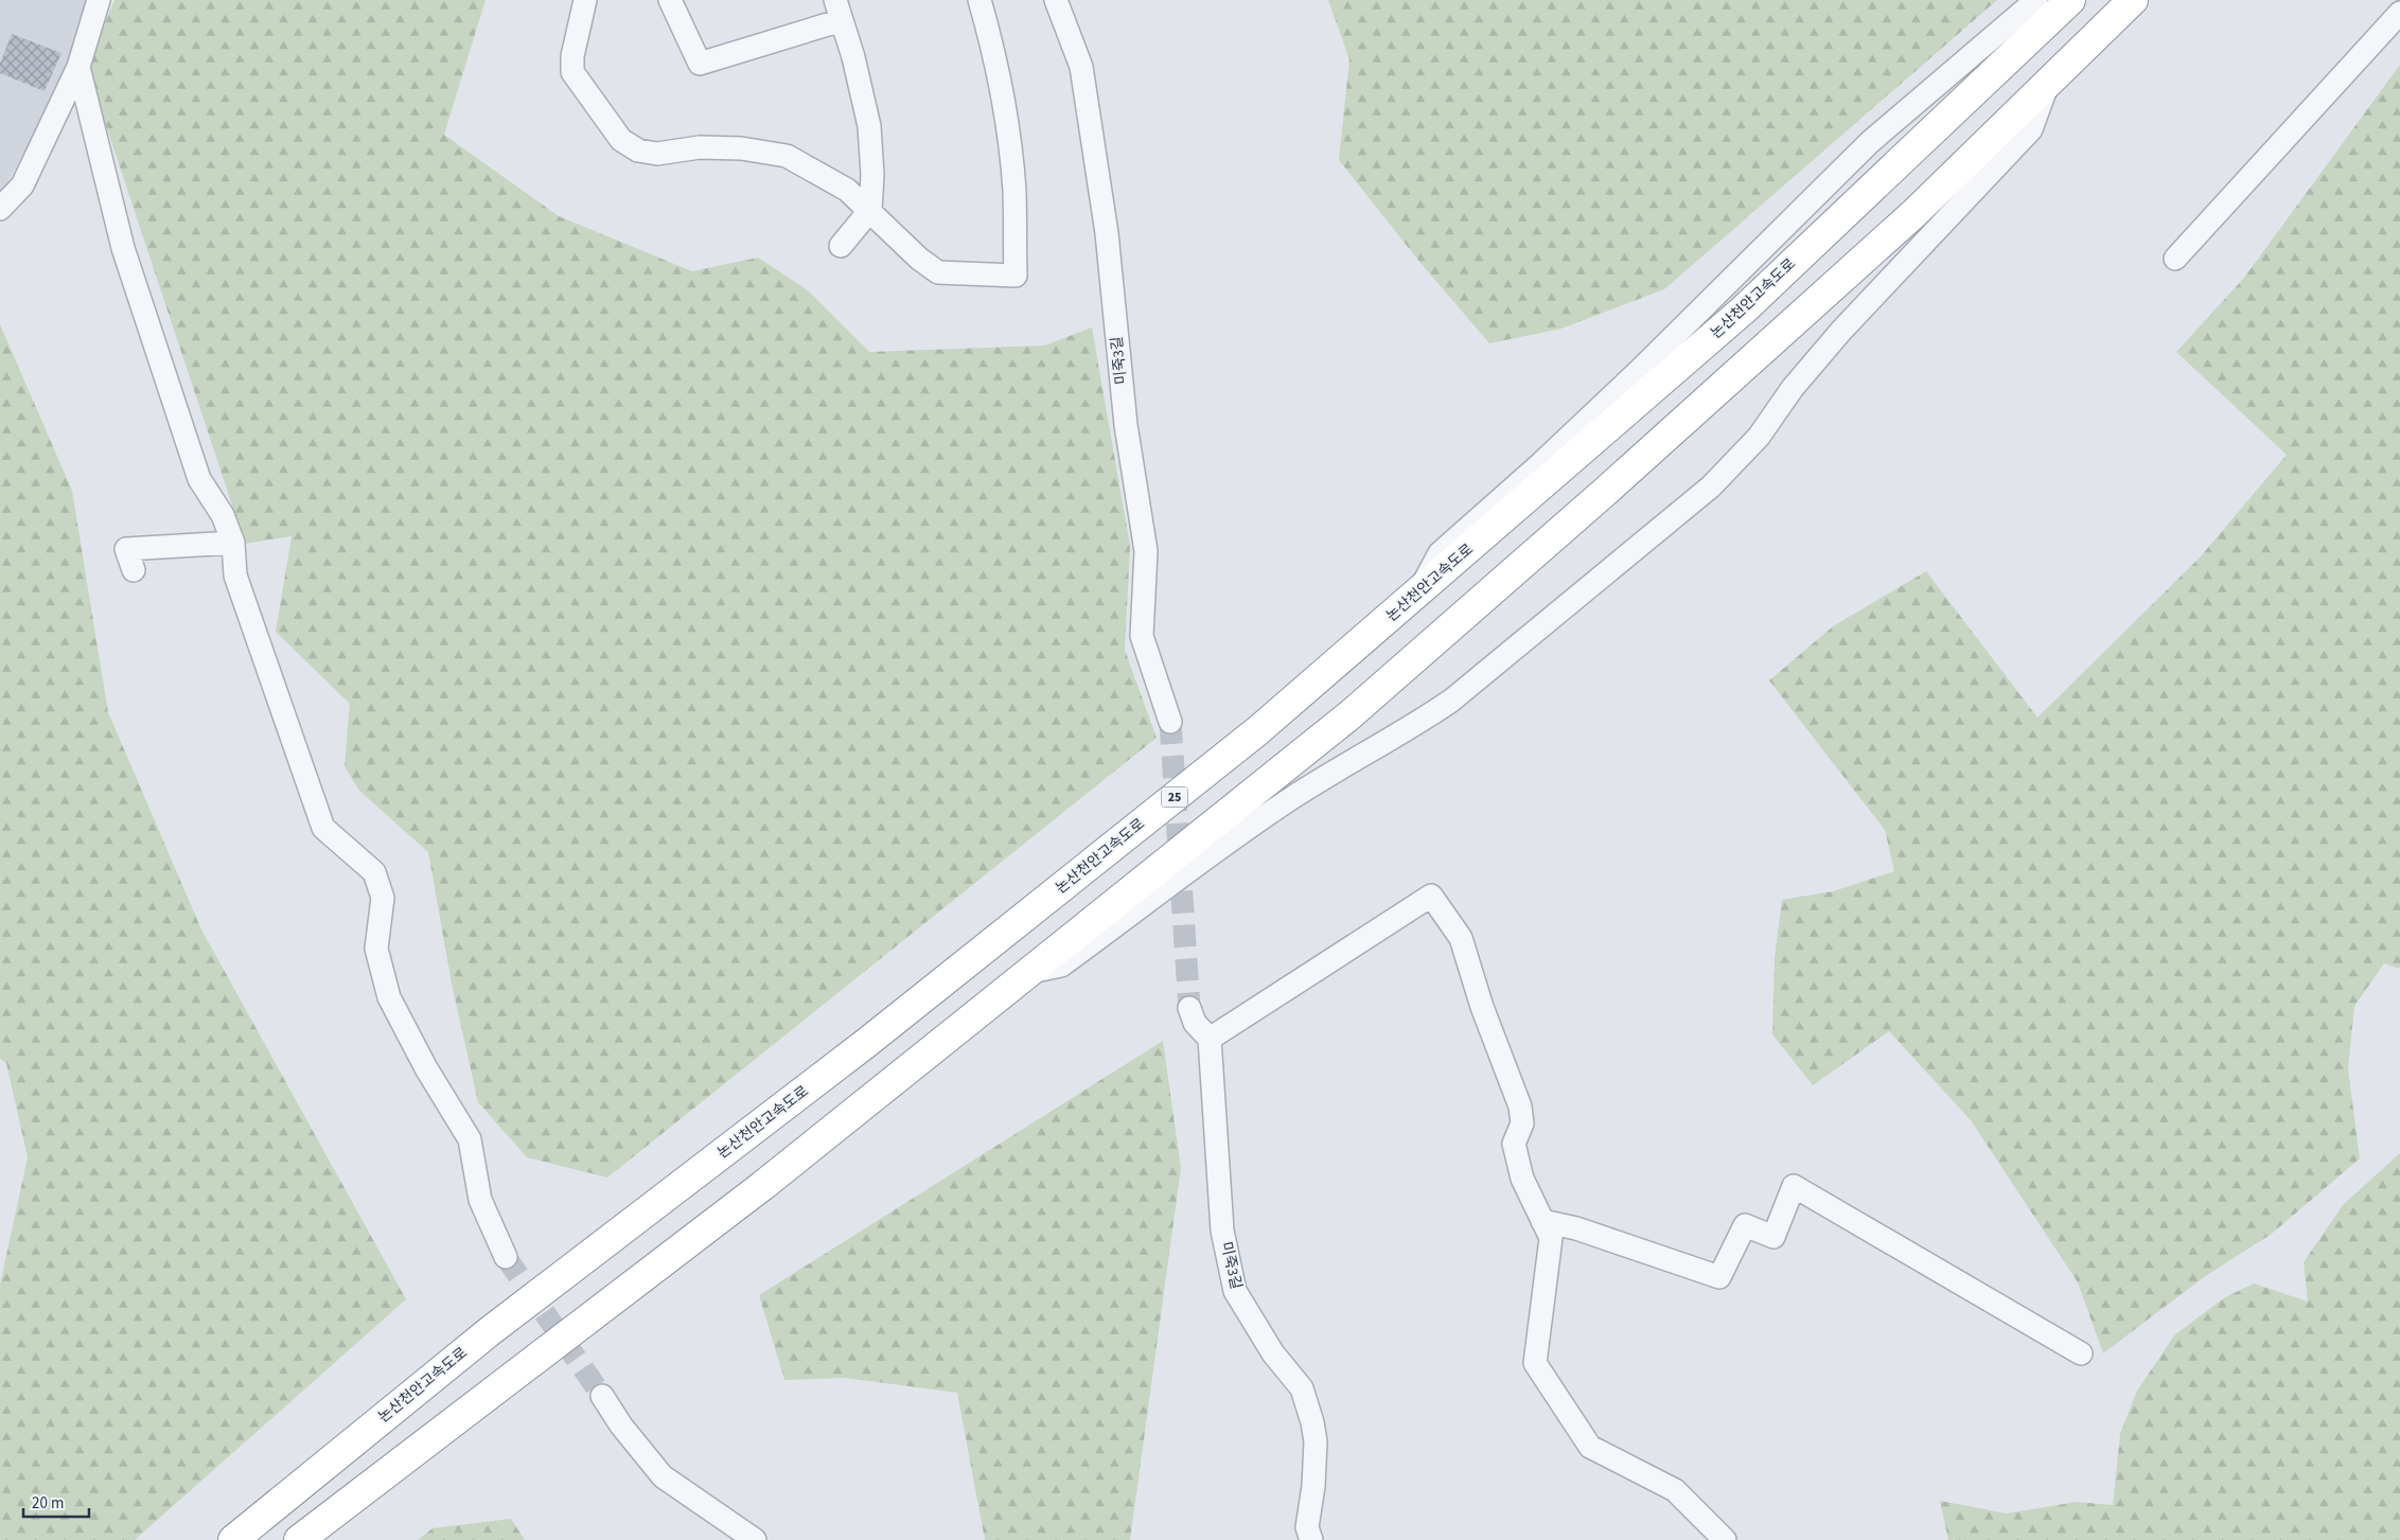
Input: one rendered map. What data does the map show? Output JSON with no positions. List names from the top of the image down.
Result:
{
  "streets": {
    "highway": ["논산천안고속도로", "25"],
    "street": ["미죽3길"]
  },
  "scale_bar": "20 m"
}
